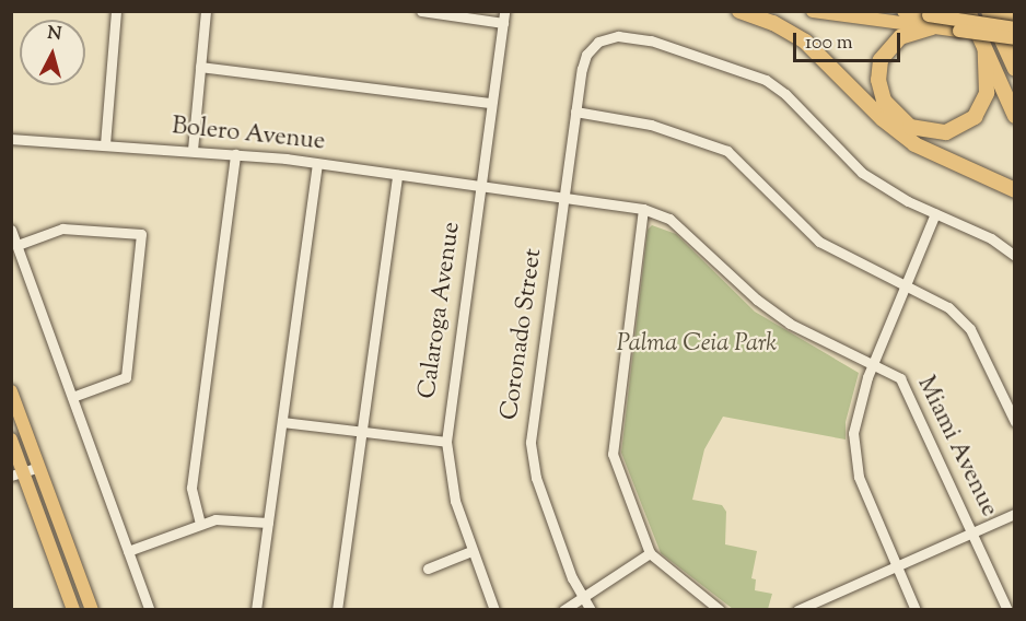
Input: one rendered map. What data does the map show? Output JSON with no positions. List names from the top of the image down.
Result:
{
  "streets": {
    "street": [
      "Bolero Avenue",
      "Calaroga Avenue",
      "Coronado Street",
      "Miami Avenue"
    ]
  },
  "crossings": [
    ["Bolero Avenue", "Calaroga Avenue"],
    ["Bolero Avenue", "Miami Avenue"],
    ["Calaroga Avenue", "Miami Avenue"],
    ["Coronado Street", "Miami Avenue"]
  ],
  "parks": ["Palma Ceia Park"],
  "scale_bar": "100 m",
  "north": "top"
}
